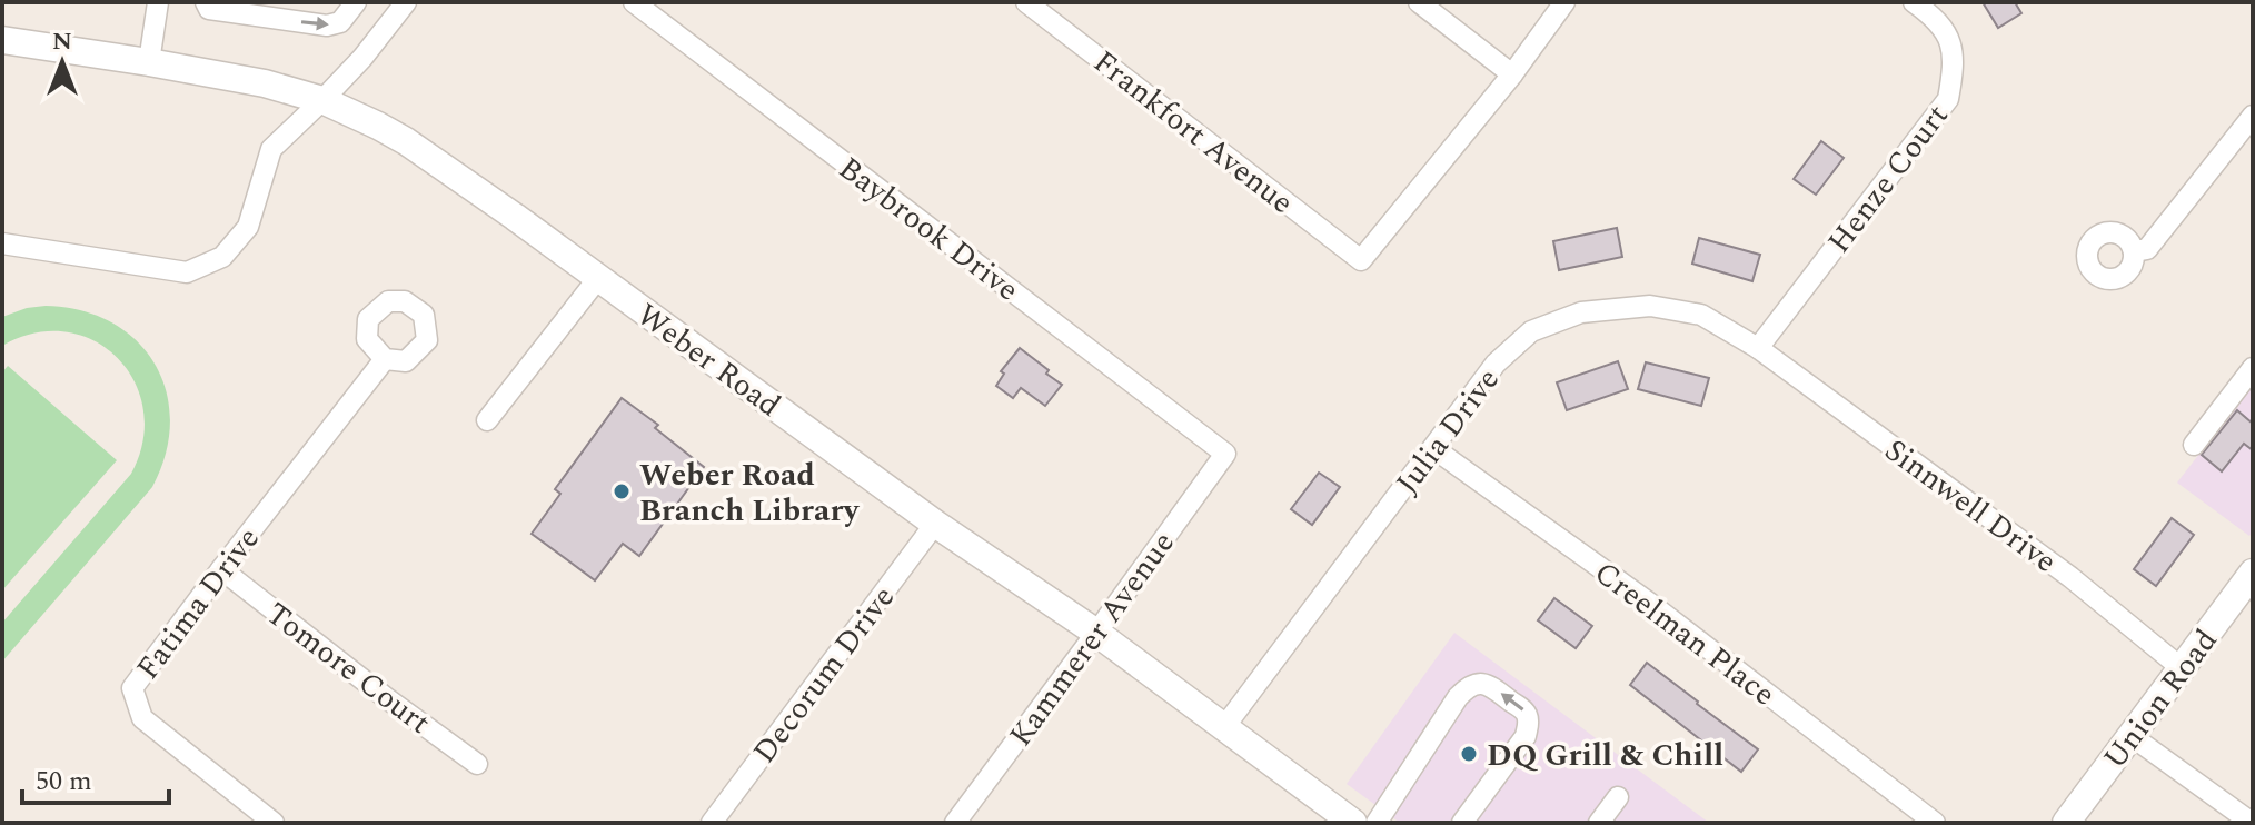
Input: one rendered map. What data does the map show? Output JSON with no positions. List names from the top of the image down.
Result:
{
  "streets": {
    "main road": ["Weber Road", "Union Road"],
    "street": [
      "Frankfort Avenue",
      "Henze Court",
      "Baybrook Drive",
      "Julia Drive",
      "Sinnwell Drive",
      "Fatima Drive",
      "Creelman Place",
      "Kammerer Avenue",
      "Tomore Court",
      "Decorum Drive"
    ]
  },
  "crossings": [
    ["Henze Court", "Julia Drive"],
    ["Henze Court", "Sinnwell Drive"],
    ["Baybrook Drive", "Kammerer Avenue"],
    ["Weber Road", "Julia Drive"],
    ["Weber Road", "Kammerer Avenue"],
    ["Weber Road", "Decorum Drive"],
    ["Julia Drive", "Sinnwell Drive"],
    ["Julia Drive", "Creelman Place"],
    ["Sinnwell Drive", "Union Road"],
    ["Fatima Drive", "Tomore Court"]
  ],
  "places": ["Weber Road Branch Library", "DQ Grill & Chill"],
  "scale_bar": "50 m",
  "north": "top"
}
